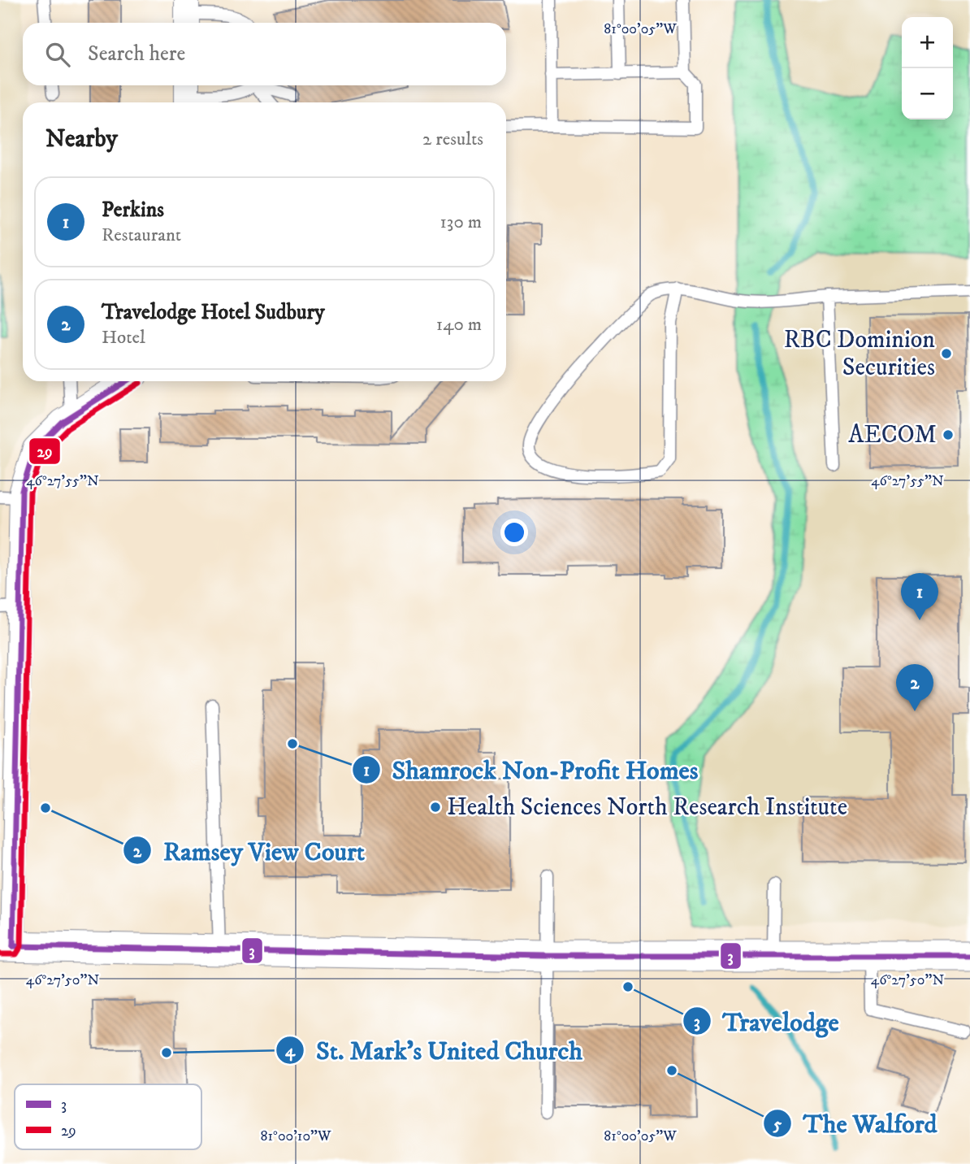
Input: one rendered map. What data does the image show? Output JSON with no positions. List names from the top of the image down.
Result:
{
  "places": [
    "RBC Dominion Securities",
    "AECOM",
    "Shamrock Non-Profit Homes",
    "Health Sciences North Research Institute",
    "Ramsey View Court",
    "Travelodge",
    "St. Mark’s United Church",
    "The Walford"
  ],
  "lines": ["transit line 3", "transit line 29"],
  "legend": ["3", "29"],
  "page": {
    "map_buttons": ["+", "−"],
    "search": "Search here",
    "heading": ["Nearby", "2 results"],
    "list": [
      {
        "mark": "1",
        "name": "Perkins",
        "note": "Restaurant",
        "value": "130 m"
      },
      {
        "mark": "2",
        "name": "Travelodge Hotel Sudbury",
        "note": "Hotel",
        "value": "140 m"
      }
    ],
    "pins": ["1", "2"]
  },
  "coordinates": [
    "81°00'05\"W",
    "46°27'55\"N",
    "46°27'50\"N",
    "81°00'10\"W"
  ]
}
